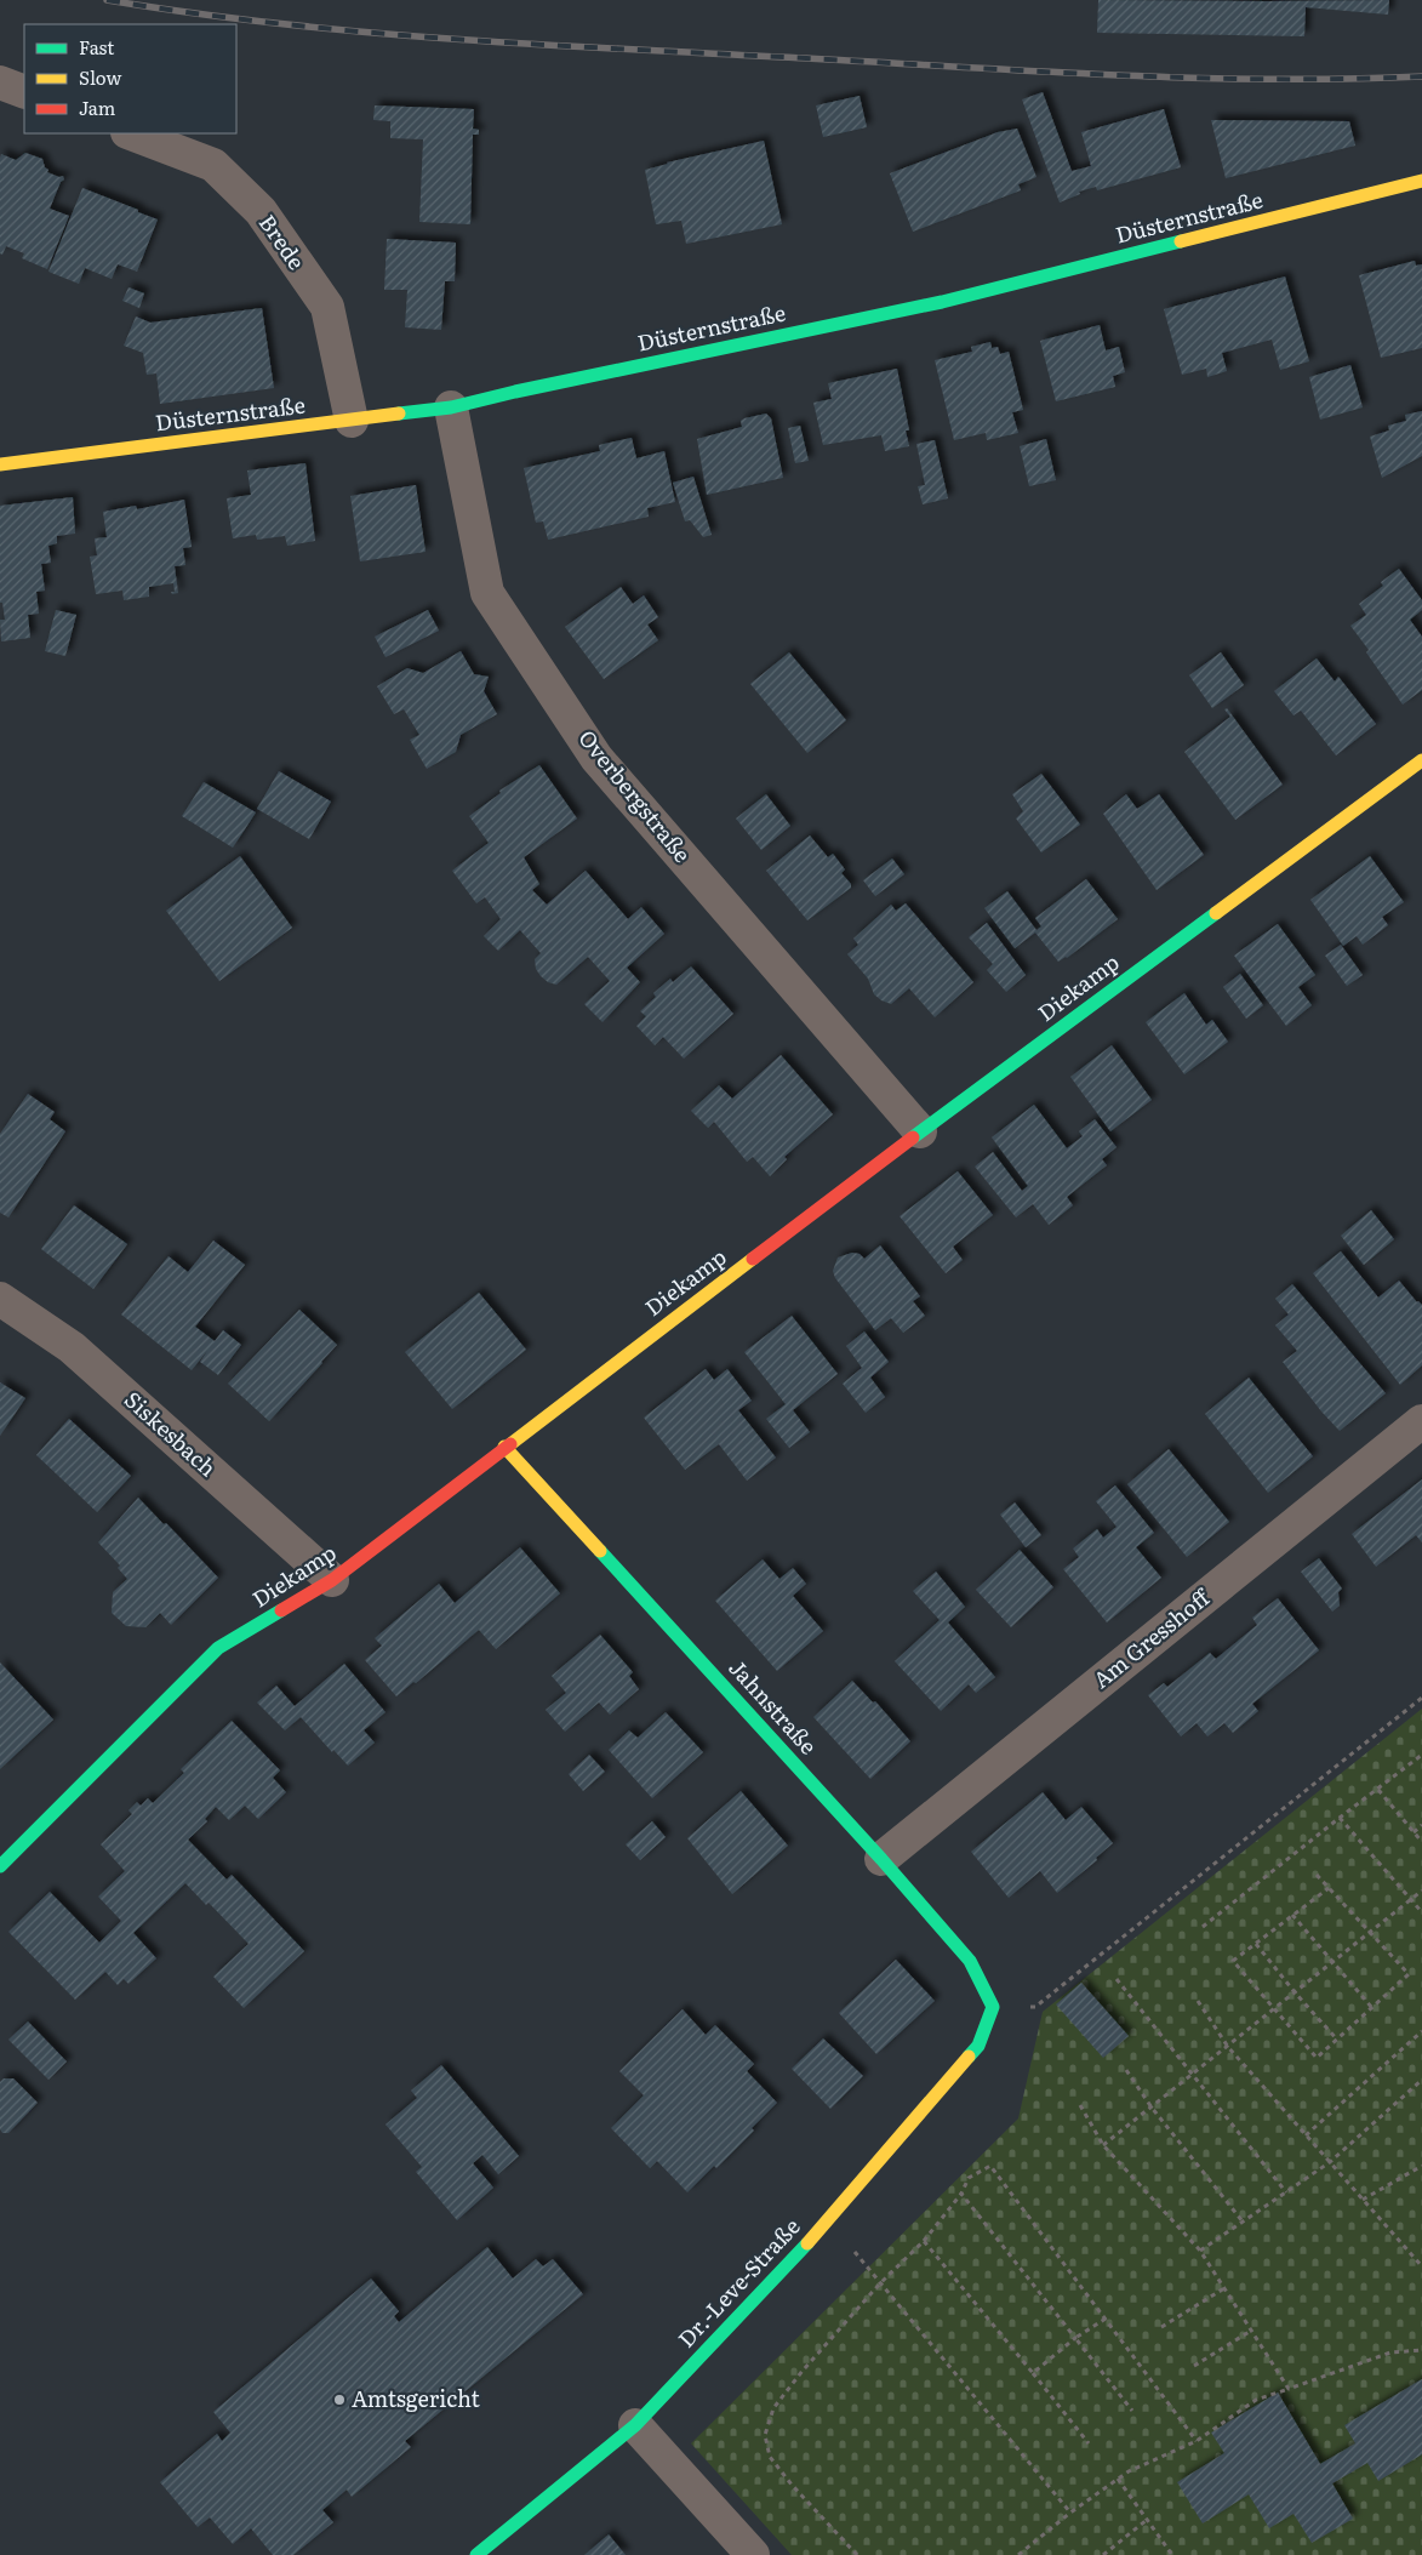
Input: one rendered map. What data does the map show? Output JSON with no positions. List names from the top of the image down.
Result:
{
  "streets": {
    "street": [
      "Düsternstraße",
      "Brede",
      "Overbergstraße",
      "Diekamp",
      "Siskesbach",
      "Am Gresshoff",
      "Jahnstraße",
      "Dr.-Leve-Straße"
    ]
  },
  "crossings": [
    ["Düsternstraße", "Brede"],
    ["Düsternstraße", "Overbergstraße"],
    ["Overbergstraße", "Diekamp"],
    ["Diekamp", "Siskesbach"],
    ["Diekamp", "Jahnstraße"],
    ["Am Gresshoff", "Jahnstraße"],
    ["Jahnstraße", "Dr.-Leve-Straße"]
  ],
  "places": ["Amtsgericht"],
  "legend": ["Fast", "Slow", "Jam"]
}
